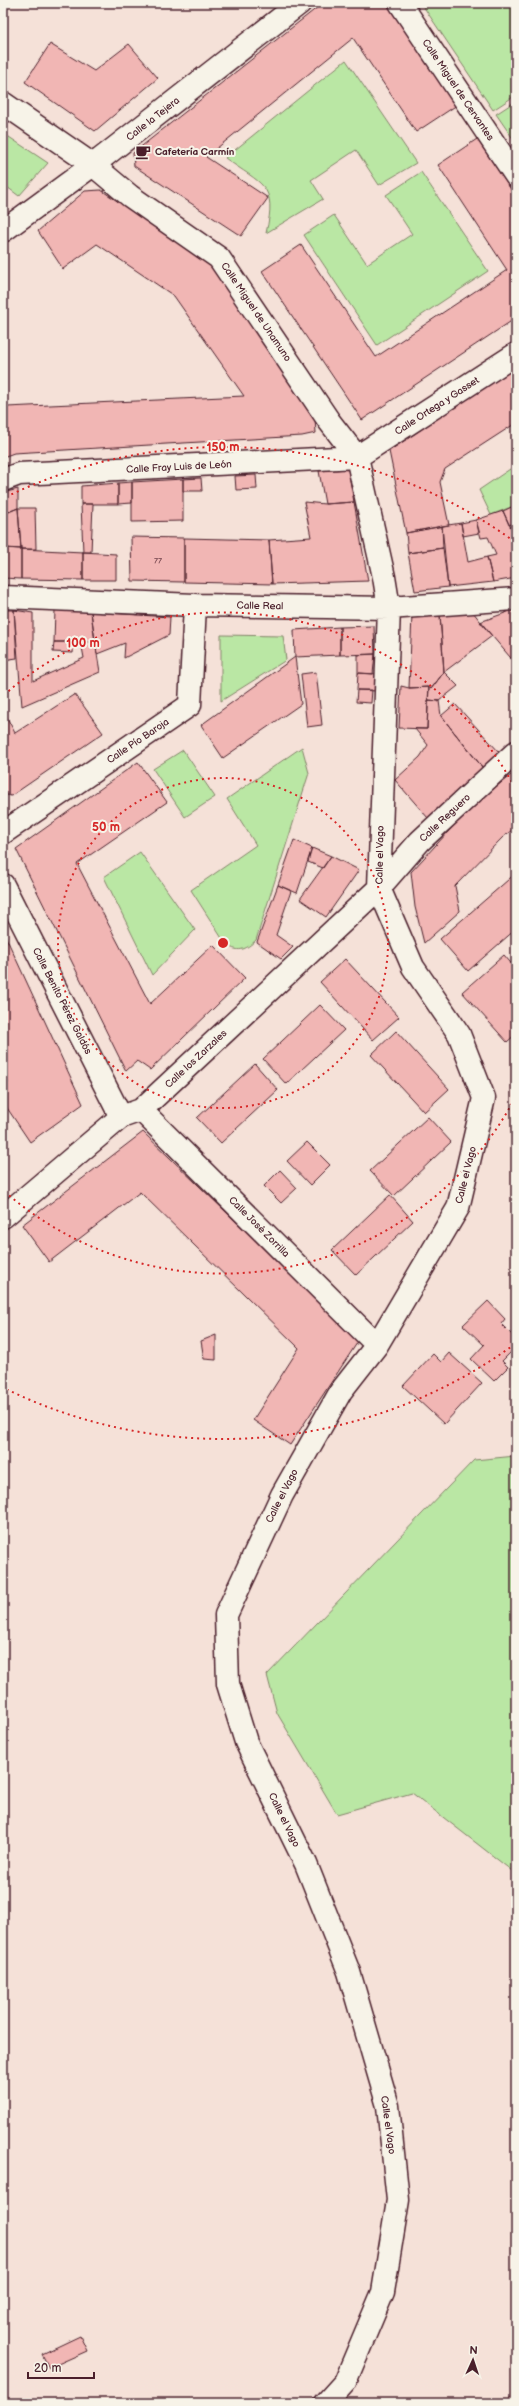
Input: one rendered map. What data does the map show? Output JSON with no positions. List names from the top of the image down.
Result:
{
  "streets": {
    "street": [
      "Calle Miguel de Cervantes",
      "Calle la Tejera",
      "Calle Miguel de Unamuno",
      "Calle Ortega y Gasset",
      "Calle Fray Luis de León",
      "Calle Real",
      "Calle Pío Baroja",
      "Calle Reguero",
      "Calle el Vago",
      "Calle Benito Pérez Galdós",
      "Calle los Zarzales",
      "Calle José Zorrilla"
    ]
  },
  "crossings": [
    ["Calle la Tejera", "Calle Miguel de Unamuno"],
    ["Calle Miguel de Unamuno", "Calle Ortega y Gasset"],
    ["Calle Miguel de Unamuno", "Calle Fray Luis de León"],
    ["Calle Miguel de Unamuno", "Calle Real"],
    ["Calle Miguel de Unamuno", "Calle el Vago"],
    ["Calle Ortega y Gasset", "Calle Fray Luis de León"],
    ["Calle Real", "Calle Pío Baroja"],
    ["Calle Real", "Calle el Vago"],
    ["Calle Reguero", "Calle el Vago"],
    ["Calle Reguero", "Calle los Zarzales"],
    ["Calle el Vago", "Calle los Zarzales"],
    ["Calle el Vago", "Calle José Zorrilla"],
    ["Calle Benito Pérez Galdós", "Calle los Zarzales"],
    ["Calle los Zarzales", "Calle José Zorrilla"]
  ],
  "places": {
    "cafe": ["Cafetería Carmín"]
  },
  "house_numbers": ["77"],
  "scale_bar": "20 m",
  "north": "top",
  "rings": ["150 m", "100 m", "50 m"]
}
